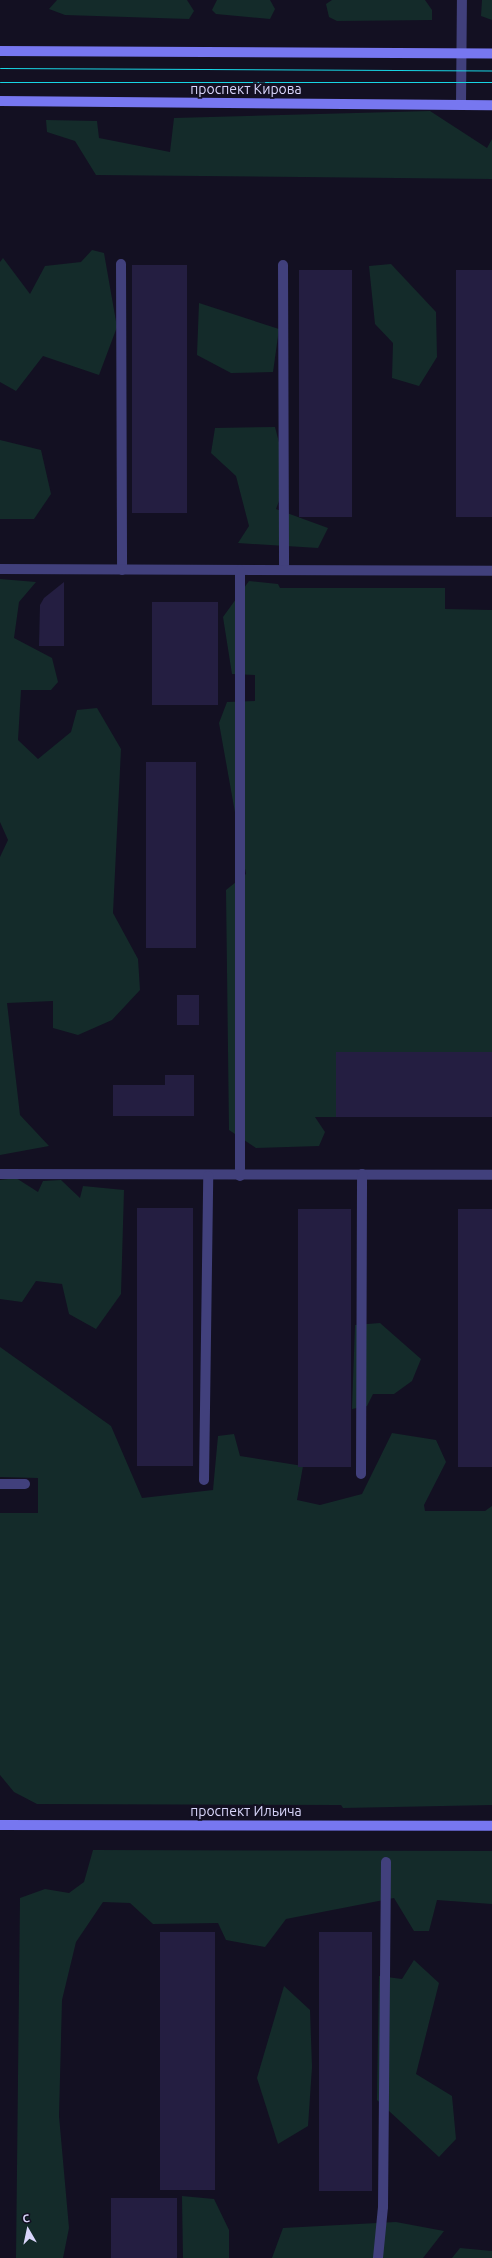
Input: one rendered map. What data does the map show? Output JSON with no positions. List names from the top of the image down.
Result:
{
  "streets": {
    "street": ["проспект Кирова", "проспект Ильича"]
  },
  "north": "top"
}
